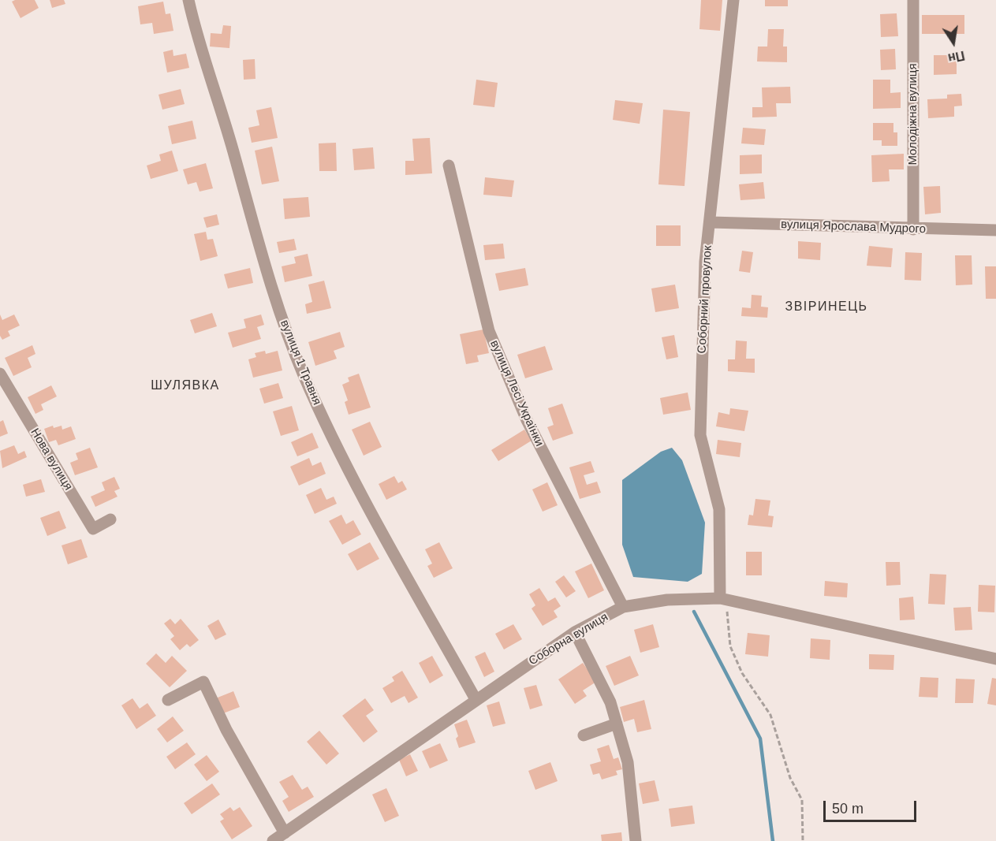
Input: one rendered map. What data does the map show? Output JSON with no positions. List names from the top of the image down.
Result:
{
  "streets": {
    "street": [
      "Молодіжна вулиця",
      "вулиця Ярослава Мудрого",
      "Соборний провулок",
      "вулиця 1 Травня",
      "вулиця Лесі Українки",
      "Нова вулиця",
      "Соборна вулиця"
    ]
  },
  "crossings": [
    ["Молодіжна вулиця", "вулиця Ярослава Мудрого"],
    ["вулиця Ярослава Мудрого", "Соборний провулок"],
    ["Соборний провулок", "Соборна вулиця"],
    ["вулиця 1 Травня", "Соборна вулиця"],
    ["вулиця Лесі Українки", "Соборна вулиця"]
  ],
  "districts": ["ЗВІРИНЕЦЬ", "ШУЛЯВКА"],
  "scale_bar": "50 m",
  "north": "bottom"
}
